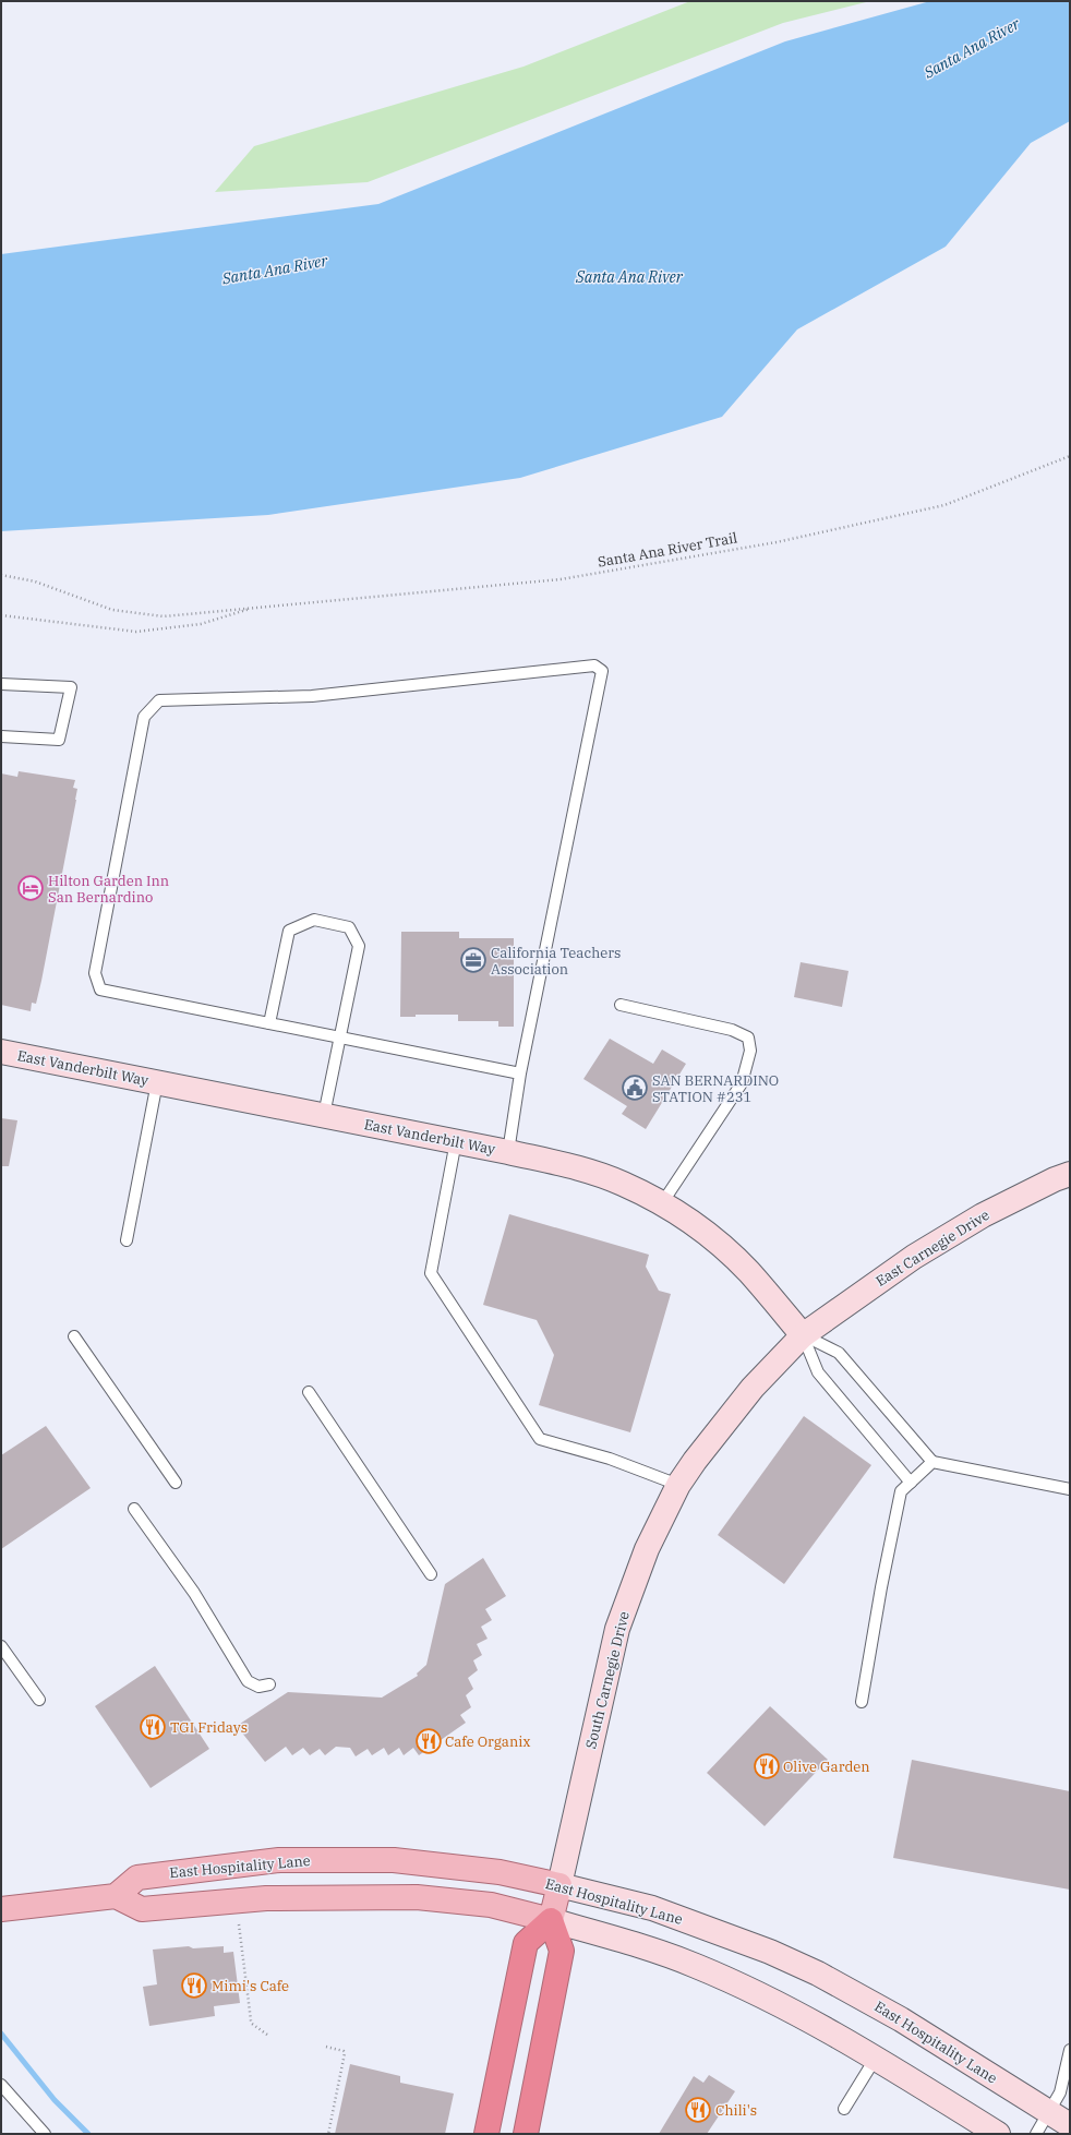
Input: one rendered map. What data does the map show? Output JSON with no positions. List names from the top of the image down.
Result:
{
  "streets": {
    "main road": ["South Carnegie Drive", "East Hospitality Lane"],
    "street": ["East Vanderbilt Way", "East Carnegie Drive"],
    "path": ["Santa Ana River Trail"]
  },
  "crossings": [
    ["East Vanderbilt Way", "East Carnegie Drive"],
    ["East Vanderbilt Way", "South Carnegie Drive"],
    ["East Carnegie Drive", "South Carnegie Drive"],
    ["South Carnegie Drive", "East Hospitality Lane"]
  ],
  "water": ["Santa Ana River"],
  "places": {
    "hotel": ["Hilton Garden Inn San Bernardino"],
    "office": ["California Teachers Association"],
    "public building": ["SAN BERNARDINO STATION #231"],
    "restaurant": [
      "TGI Fridays",
      "Cafe Organix",
      "Olive Garden",
      "Mimi's Cafe",
      "Chili's"
    ]
  }
}
